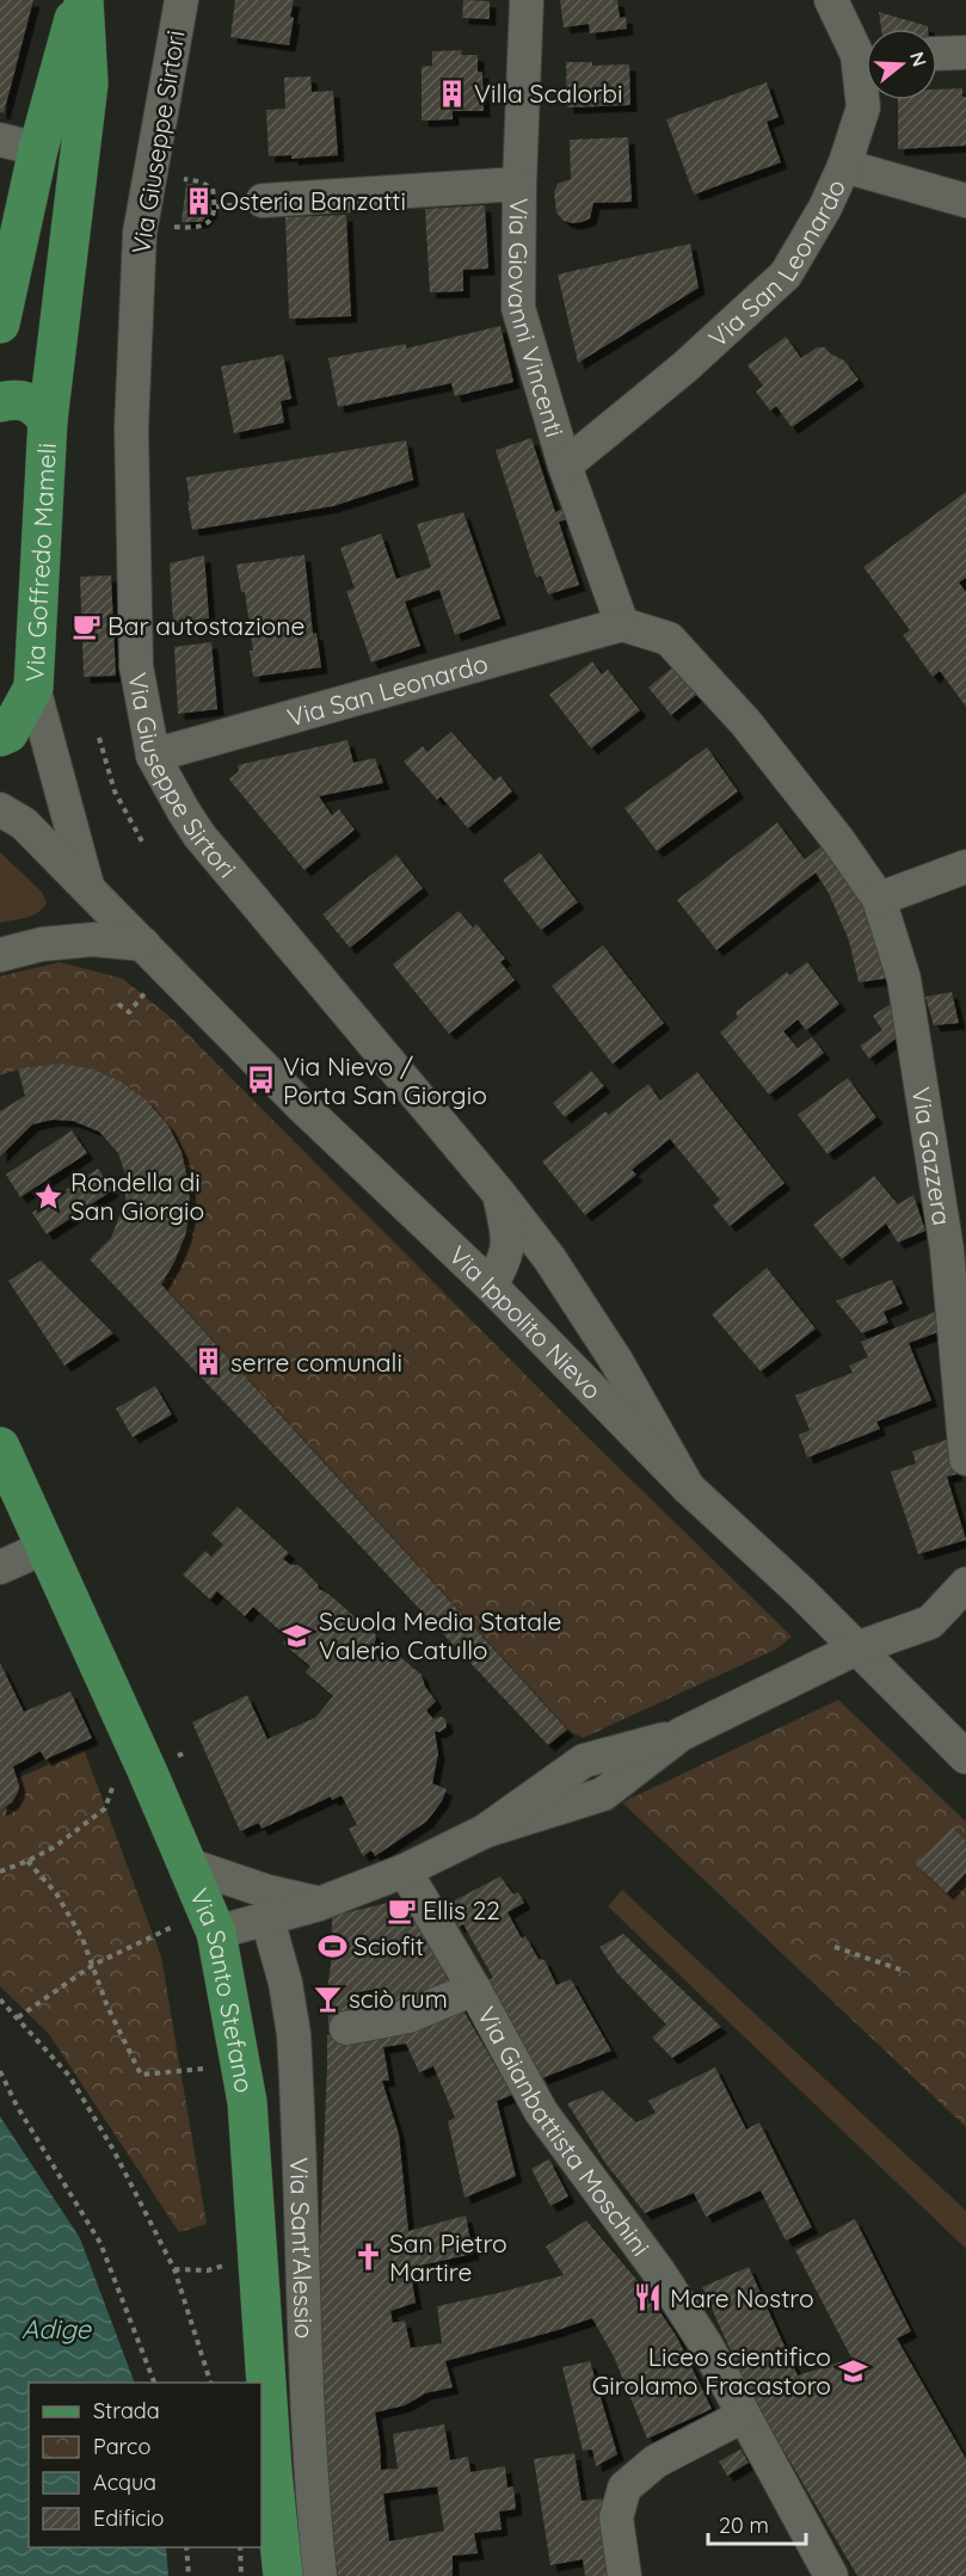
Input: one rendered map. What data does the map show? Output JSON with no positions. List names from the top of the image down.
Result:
{
  "streets": {
    "main road": ["Via Goffredo Mameli", "Via Santo Stefano"],
    "street": [
      "Via Giuseppe Sirtori",
      "Via San Leonardo",
      "Via Giovanni Vincenti",
      "Via Gazzera",
      "Via Ippolito Nievo",
      "Via Gianbattista Moschini",
      "Via Sant'Alessio"
    ]
  },
  "crossings": [
    ["Via Giuseppe Sirtori", "Via San Leonardo"],
    ["Via Giuseppe Sirtori", "Via Ippolito Nievo"],
    ["Via San Leonardo", "Via Giovanni Vincenti"],
    ["Via San Leonardo", "Via Gazzera"],
    ["Via Giovanni Vincenti", "Via Gazzera"],
    ["Via Goffredo Mameli", "Via Ippolito Nievo"]
  ],
  "water": ["Adige"],
  "places": {
    "building": ["Villa Scalorbi", "Osteria Banzatti", "serre comunali"],
    "cafe": ["Bar autostazione", "Ellis 22"],
    "bus stop": ["Via Nievo / Porta San Giorgio"],
    "place": ["Rondella di San Giorgio"],
    "school or university": ["Scuola Media Statale Valerio Catullo", "Liceo scientifico Girolamo Fracastoro"],
    "sports": ["Sciofit"],
    "bar": ["sciò rum"],
    "church": ["San Pietro Martire"],
    "restaurant": ["Mare Nostro"]
  },
  "legend": [
    "Strada",
    "Parco",
    "Acqua",
    "Edificio"
  ],
  "scale_bar": "20 m",
  "north": "right"
}
